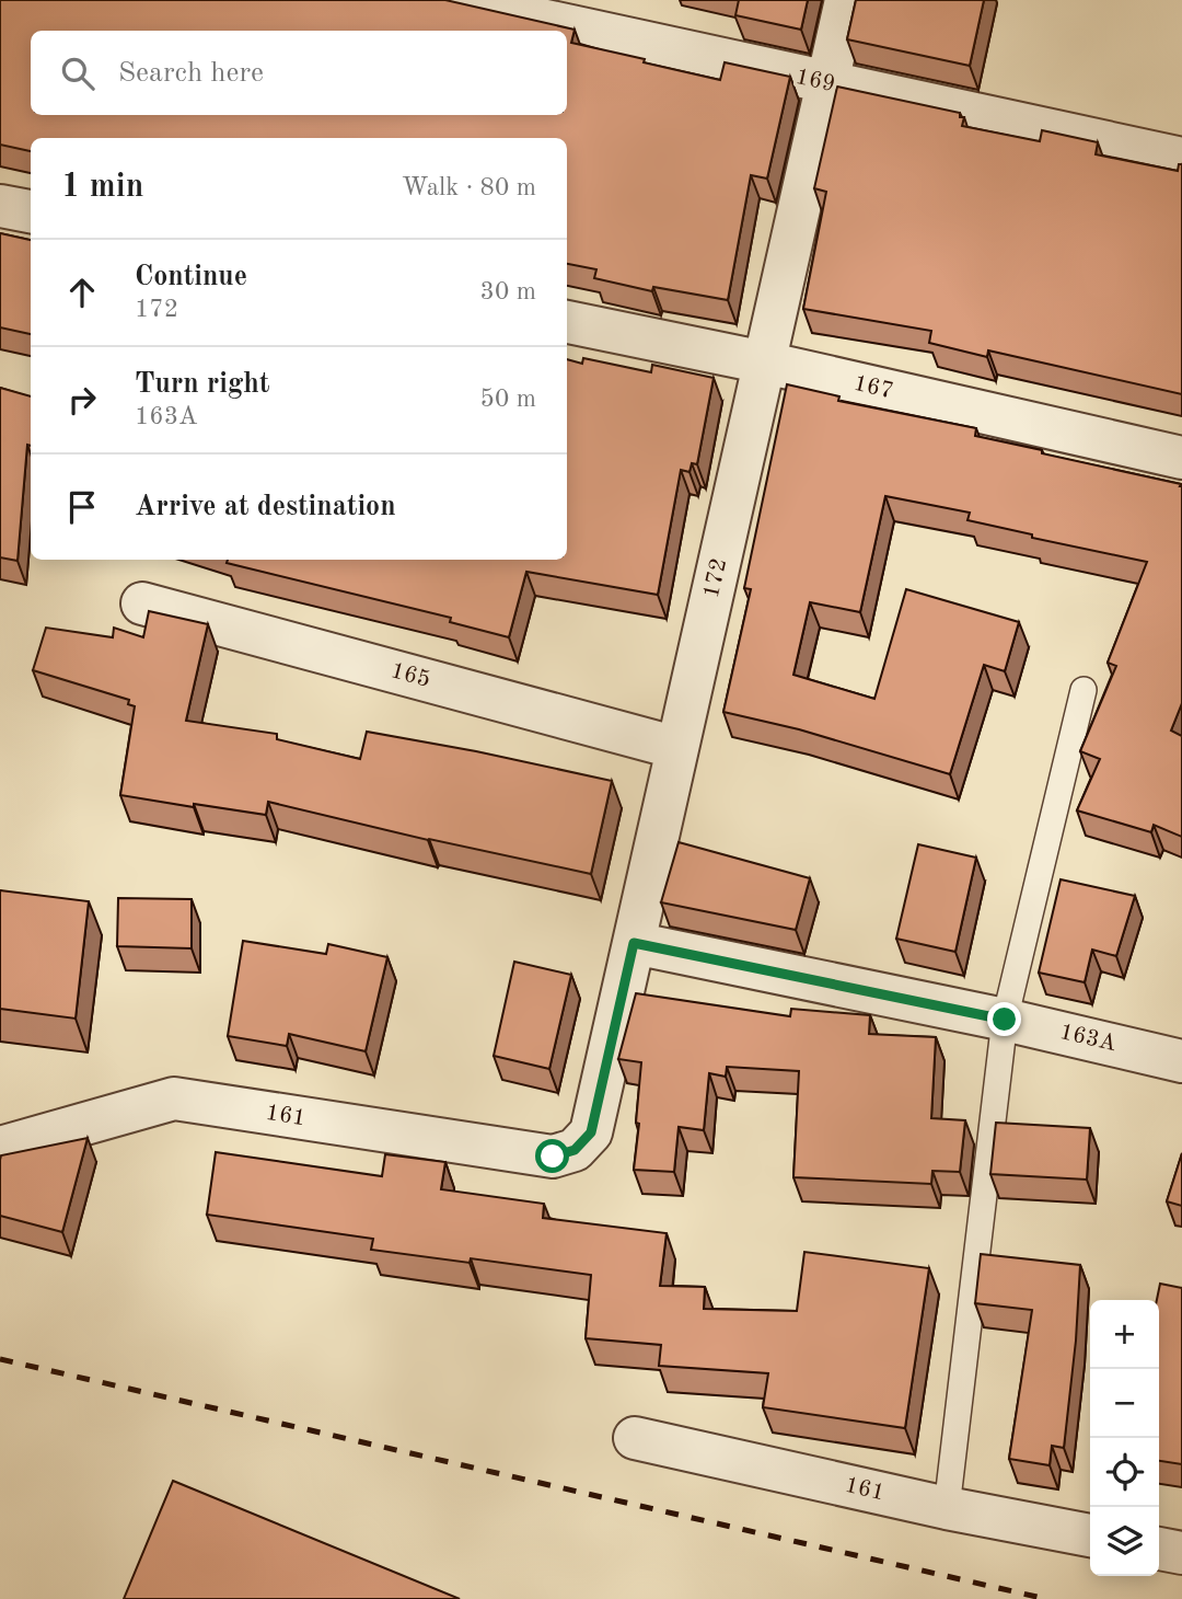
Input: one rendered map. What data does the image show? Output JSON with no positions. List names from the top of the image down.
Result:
{
  "streets": {
    "street": [
      "169",
      "167",
      "172",
      "165",
      "163A",
      "161"
    ]
  },
  "crossings": [
    ["169", "172"],
    ["167", "172"],
    ["172", "165"],
    ["172", "163A"],
    ["172", "161"]
  ],
  "page": {
    "search": "Search here",
    "heading": ["1 min", "Walk · 80 m"],
    "list": [
      ["Continue", "172", "30 m"],
      ["Turn right", "163A", "50 m"],
      "Arrive at destination"
    ],
    "map_buttons": ["+", "−"]
  }
}
